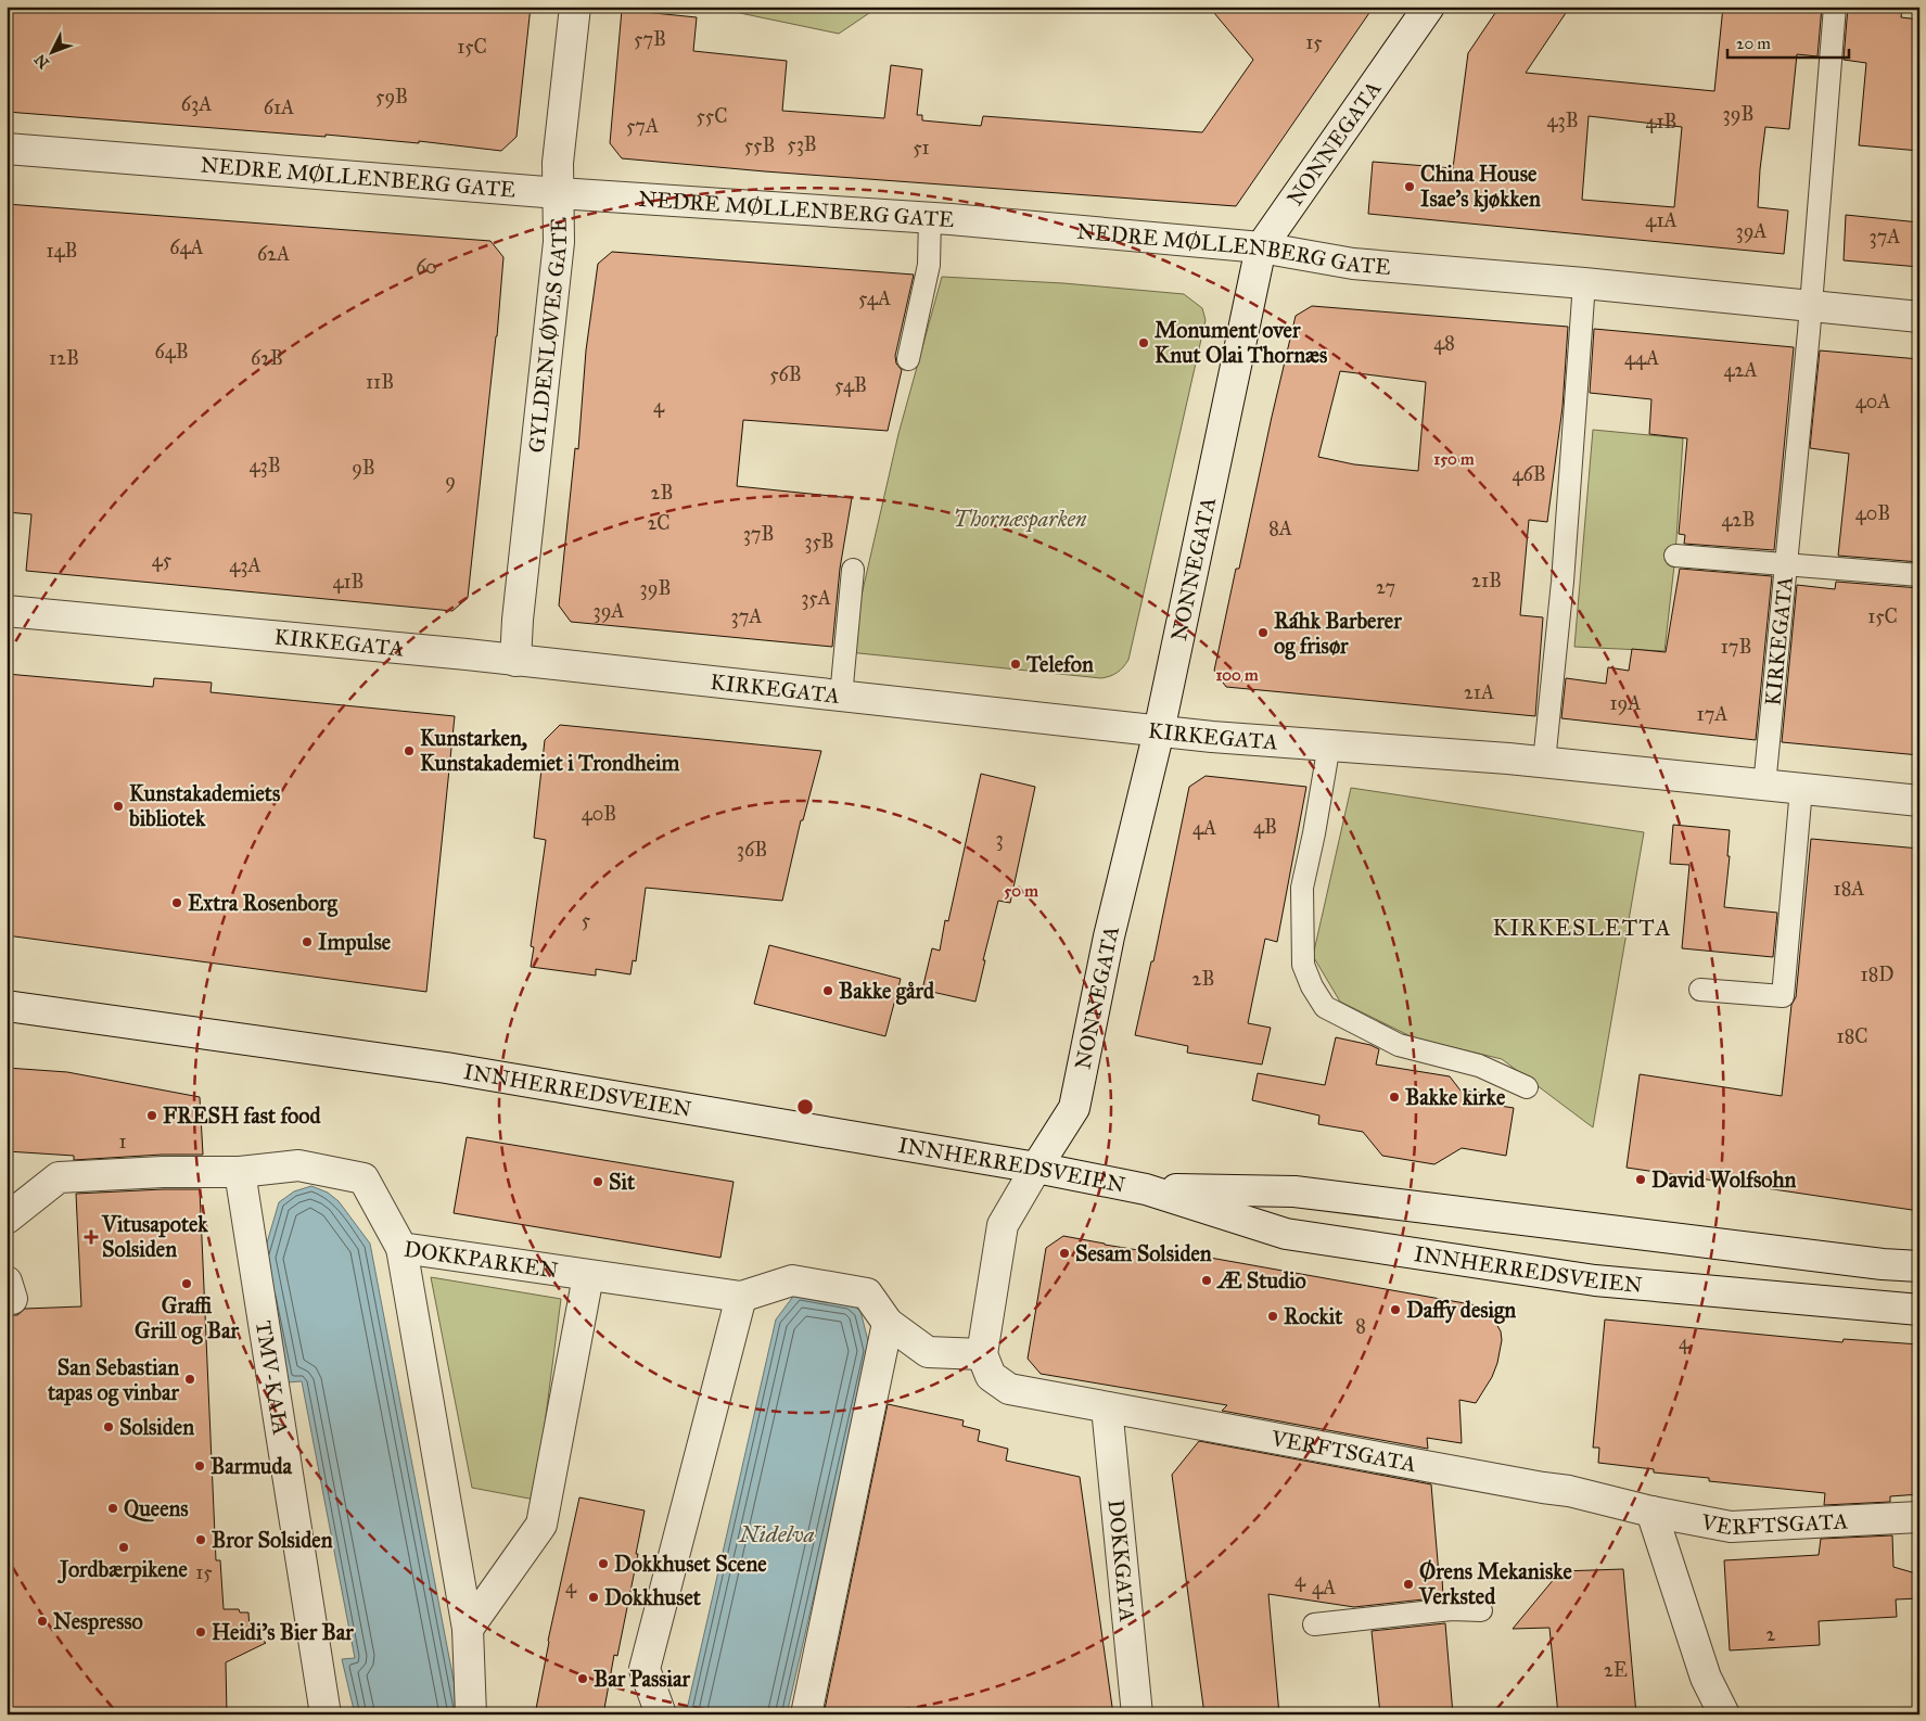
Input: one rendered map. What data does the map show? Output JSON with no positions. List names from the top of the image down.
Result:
{
  "streets": {
    "street": [
      "NONNEGATA",
      "NEDRE MØLLENBERG GATE",
      "GYLDENLØVES GATE",
      "KIRKEGATA",
      "INNHERREDSVEIEN",
      "DOKKPARKEN",
      "TMV-KAIA",
      "VERFTSGATA",
      "DOKKGATA"
    ]
  },
  "crossings": [
    ["NONNEGATA", "NEDRE MØLLENBERG GATE"],
    ["NONNEGATA", "KIRKEGATA"],
    ["NONNEGATA", "INNHERREDSVEIEN"],
    ["NEDRE MØLLENBERG GATE", "GYLDENLØVES GATE"],
    ["GYLDENLØVES GATE", "KIRKEGATA"],
    ["DOKKPARKEN", "TMV-KAIA"],
    ["DOKKPARKEN", "VERFTSGATA"],
    ["VERFTSGATA", "DOKKGATA"]
  ],
  "districts": ["KIRKESLETTA"],
  "water": ["Nidelva"],
  "parks": ["Thornæsparken"],
  "places": {
    "other": [
      "China House Isae's kjøkken",
      "Monument over Knut Olai Thornæs",
      "Ráhk Barberer og frisør",
      "Telefon",
      "Kunstarken, Kunstakademiet i Trondheim",
      "Kunstakademiets bibliotek",
      "Extra Rosenborg",
      "Impulse",
      "Bakke gård",
      "Bakke kirke",
      "FRESH fast food",
      "David Wolfsohn",
      "Sit",
      "Sesam Solsiden",
      "Æ Studio",
      "Graffi Grill og Bar",
      "Daffy design",
      "Rockit",
      "San Sebastian tapas og vinbar",
      "Solsiden",
      "Barmuda",
      "Queens",
      "Bror Solsiden",
      "Jordbærpikene",
      "Dokkhuset Scene",
      "Ørens Mekaniske Verksted",
      "Dokkhuset",
      "Nespresso",
      "Heidi's Bier Bar",
      "Bar Passiar"
    ],
    "health": ["Vitusapotek Solsiden"]
  },
  "house_numbers": [
    "57B",
    "15",
    "15C",
    "59B",
    "63A",
    "61A",
    "39B",
    "55C",
    "43B",
    "41B",
    "57A",
    "53B",
    "55B",
    "51",
    "41A",
    "39A",
    "37A",
    "64A",
    "14B",
    "62A",
    "60",
    "54A",
    "48",
    "64B",
    "12B",
    "62B",
    "44A",
    "42A",
    "56B",
    "11B",
    "54B",
    "40A",
    "4",
    "43B",
    "9B",
    "46B",
    "9",
    "2B",
    "40B",
    "42B",
    "2C",
    "8A",
    "37B",
    "35B",
    "45",
    "43A",
    "21B",
    "41B",
    "27",
    "39B",
    "35A",
    "39A",
    "37A",
    "15C",
    "17B",
    "21A",
    "19A",
    "17A",
    "40B",
    "4B",
    "4A",
    "3",
    "36B",
    "18A",
    "5",
    "18D",
    "2B",
    "18C",
    "1",
    "8",
    "4",
    "15",
    "4",
    "4",
    "4A",
    "2",
    "2E"
  ],
  "scale_bar": "20 m",
  "north": "bottom left",
  "rings": ["150 m", "100 m", "50 m"]
}
